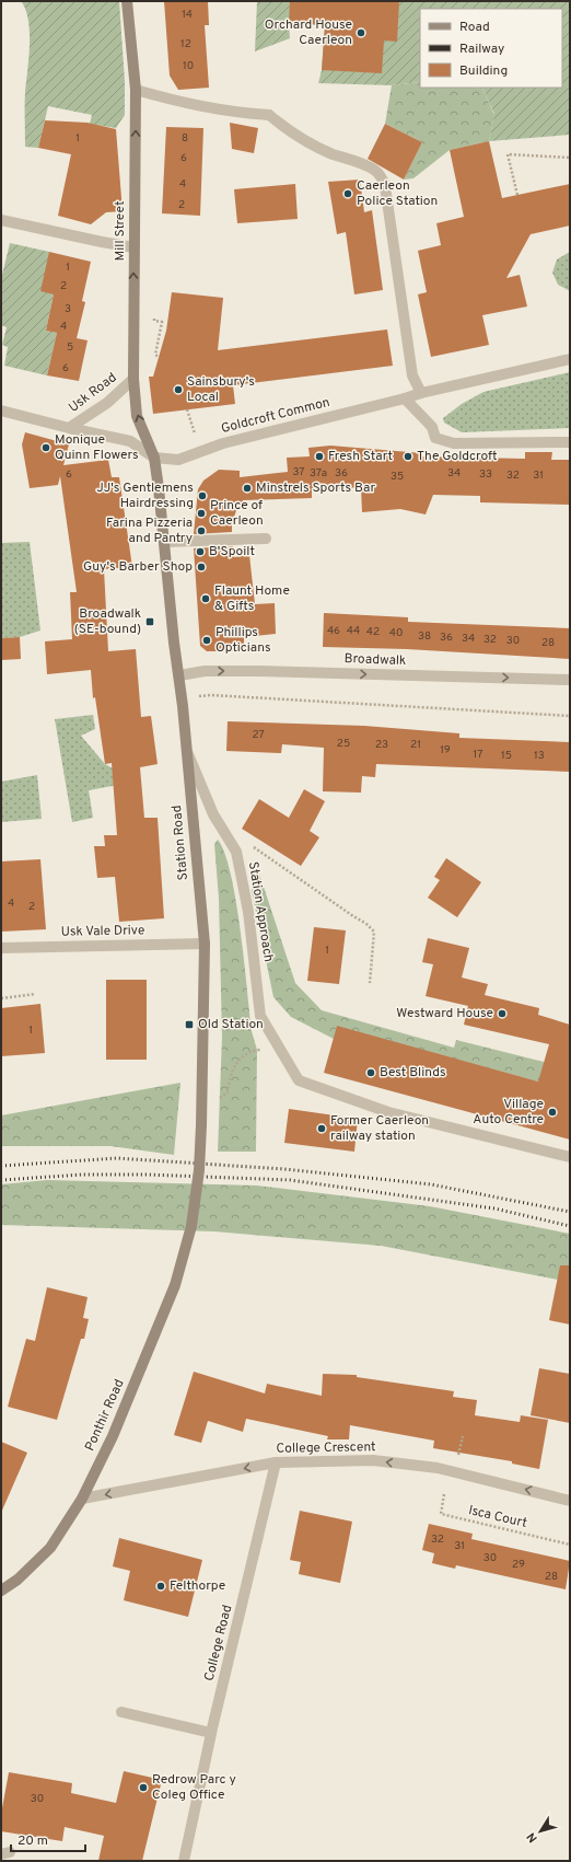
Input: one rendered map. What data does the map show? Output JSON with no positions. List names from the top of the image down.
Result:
{
  "streets": {
    "main road": ["Mill Street", "Station Road", "Ponthir Road"],
    "street": [
      "Usk Road",
      "Goldcroft Common",
      "Broadwalk",
      "Station Approach",
      "Usk Vale Drive",
      "College Crescent",
      "College Road"
    ],
    "path": ["Isca Court"]
  },
  "crossings": [
    ["Mill Street", "Usk Road"],
    ["Mill Street", "Goldcroft Common"],
    ["Mill Street", "Station Road"],
    ["Usk Road", "Goldcroft Common"],
    ["Usk Road", "Station Road"],
    ["Goldcroft Common", "Station Road"],
    ["Broadwalk", "Station Road"],
    ["Station Road", "Station Approach"],
    ["Station Road", "Usk Vale Drive"],
    ["Station Road", "Ponthir Road"],
    ["Ponthir Road", "College Crescent"],
    ["College Crescent", "College Road"]
  ],
  "one_way": ["Mill Street", "Broadwalk", "College Crescent"],
  "places": {
    "other": [
      "Orchard House Caerleon",
      "Caerleon Police Station",
      "Sainsbury's Local",
      "Monique Quinn Flowers",
      "Fresh Start",
      "The Goldcroft",
      "Minstrels Sports Bar",
      "JJ's Gentlemens Hairdressing",
      "Prince of Caerleon",
      "Farina Pizzeria and Pantry",
      "B'Spoilt",
      "Guy's Barber Shop",
      "Flaunt Home & Gifts",
      "Phillips Opticians",
      "Westward House",
      "Best Blinds",
      "Village Auto Centre",
      "Former Caerleon railway station",
      "Felthorpe",
      "Redrow Parc y Coleg Office"
    ],
    "transit": ["Broadwalk (SE-bound)", "Old Station"]
  },
  "house_numbers": [
    "14",
    "12",
    "10",
    "1",
    "8",
    "6",
    "4",
    "2",
    "1",
    "2",
    "3",
    "4",
    "5",
    "6",
    "37",
    "37a",
    "36",
    "34",
    "6",
    "33",
    "32",
    "31",
    "35",
    "46",
    "44",
    "42",
    "40",
    "38",
    "36",
    "34",
    "32",
    "30",
    "28",
    "27",
    "25",
    "23",
    "21",
    "19",
    "17",
    "15",
    "13",
    "4",
    "2",
    "1",
    "1",
    "32",
    "31",
    "30",
    "29",
    "28",
    "30"
  ],
  "legend": ["Road", "Railway", "Building"],
  "scale_bar": "20 m",
  "north": "bottom left"
}
